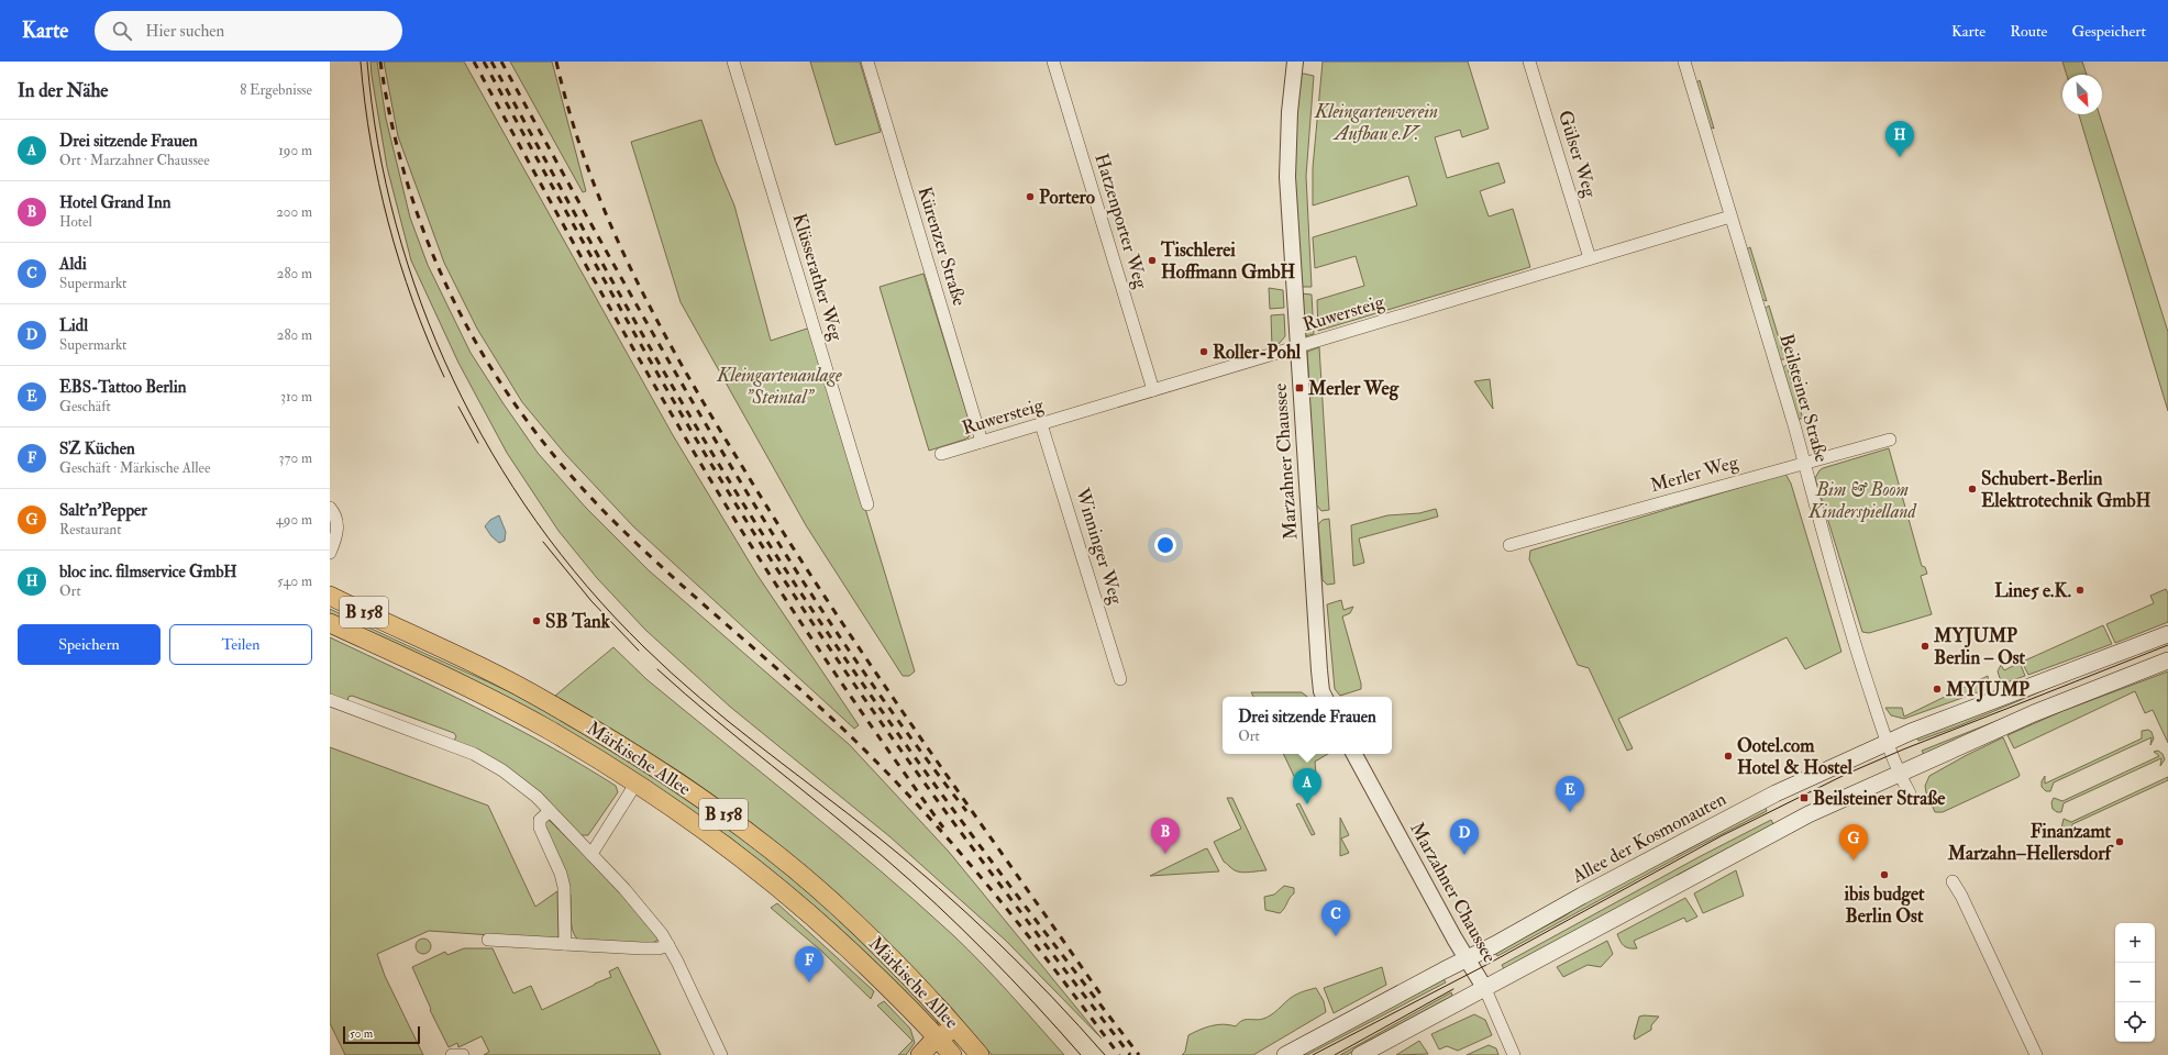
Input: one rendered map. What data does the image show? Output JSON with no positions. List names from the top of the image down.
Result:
{
  "streets": {
    "main road": ["B 158", "Märkische Allee", "Allee der Kosmonauten"],
    "street": [
      "Gülser Weg",
      "Hatzenporter Weg",
      "Kürenzer Straße",
      "Klüsserather Weg",
      "Ruwersteig",
      "Beilsteiner Straße",
      "Marzahner Chaussee",
      "Merler Weg",
      "Winninger Weg"
    ]
  },
  "crossings": [
    ["Gülser Weg", "Ruwersteig"],
    ["Hatzenporter Weg", "Ruwersteig"],
    ["Kürenzer Straße", "Ruwersteig"],
    ["Ruwersteig", "Beilsteiner Straße"],
    ["Ruwersteig", "Marzahner Chaussee"],
    ["Ruwersteig", "Winninger Weg"],
    ["Beilsteiner Straße", "Merler Weg"],
    ["Beilsteiner Straße", "Allee der Kosmonauten"],
    ["Marzahner Chaussee", "Allee der Kosmonauten"]
  ],
  "parks": ["Kleingartenverein Aufbau e.V.", "Kleingartenanlage \"Steintal\"", "Bim & Boom Kinderspielland"],
  "places": {
    "other": [
      "Portero",
      "Tischlerei Hoffmann GmbH",
      "Roller-Pohl",
      "Schubert-Berlin Elektrotechnik GmbH",
      "Line5 e.K.",
      "SB Tank",
      "MYJUMP Berlin – Ost",
      "MYJUMP",
      "Ootel.com Hotel & Hostel",
      "Finanzamt Marzahn–Hellersdorf",
      "ibis budget Berlin Ost"
    ],
    "transit": ["Merler Weg", "Beilsteiner Straße"]
  },
  "scale_bar": "50 m",
  "north": "bottom right",
  "page": {
    "header": "Karte",
    "search": "Hier suchen",
    "nav": ["Karte", "Route", "Gespeichert"],
    "heading": ["In der Nähe", "8 Ergebnisse"],
    "list": [
      {
        "mark": "A",
        "name": "Drei sitzende Frauen",
        "note": "Ort · Marzahner Chaussee",
        "value": "190 m"
      },
      {
        "mark": "B",
        "name": "Hotel Grand Inn",
        "note": "Hotel",
        "value": "200 m"
      },
      {
        "mark": "C",
        "name": "Aldi",
        "note": "Supermarkt",
        "value": "280 m"
      },
      {
        "mark": "D",
        "name": "Lidl",
        "note": "Supermarkt",
        "value": "280 m"
      },
      {
        "mark": "E",
        "name": "EBS-Tattoo Berlin",
        "note": "Geschäft",
        "value": "310 m"
      },
      {
        "mark": "F",
        "name": "SZ Küchen",
        "note": "Geschäft · Märkische Allee",
        "value": "370 m"
      },
      {
        "mark": "G",
        "name": "Salt'n'Pepper",
        "note": "Restaurant",
        "value": "490 m"
      },
      {
        "mark": "H",
        "name": "bloc inc. filmservice GmbH",
        "note": "Ort",
        "value": "540 m"
      }
    ],
    "pins": [
      "H",
      "A",
      "E",
      "B",
      "D",
      "G",
      "C",
      "F"
    ],
    "buttons": ["Speichern", "Teilen"],
    "popup": ["Drei sitzende Frauen", "Ort"],
    "map_buttons": ["+", "−"],
    "scale": "50 m"
  }
}
